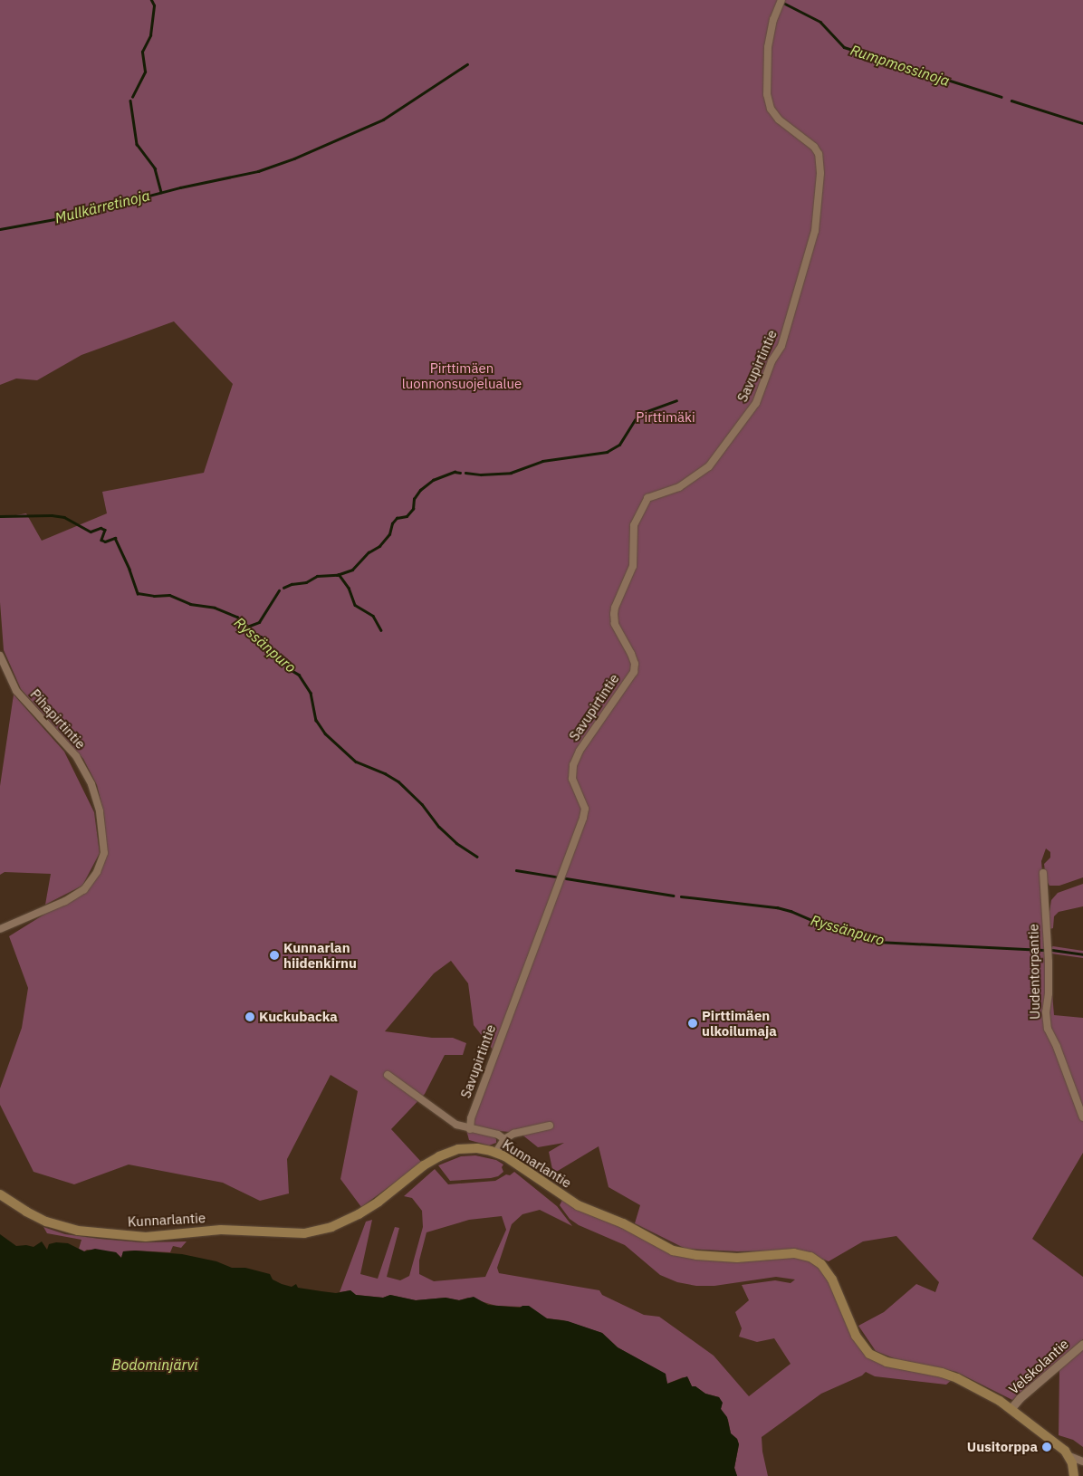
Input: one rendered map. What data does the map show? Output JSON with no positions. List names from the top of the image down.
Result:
{
  "streets": {
    "main road": ["Kunnarlantie"],
    "street": [
      "Savupirtintie",
      "Pihapirtintie",
      "Uudentorpantie",
      "Velskolantie"
    ]
  },
  "crossings": [
    ["Kunnarlantie", "Velskolantie"]
  ],
  "water": [
    "Rumpmossinoja",
    "Mullkärretinoja",
    "Ryssänpuro",
    "Bodominjärvi"
  ],
  "parks": ["Pirttimäen luonnonsuojelualue", "Pirttimäki"],
  "places": [
    "Kunnarlan hiidenkirnu",
    "Kuckubacka",
    "Pirttimäen ulkoilumaja",
    "Uusitorppa"
  ]
}
